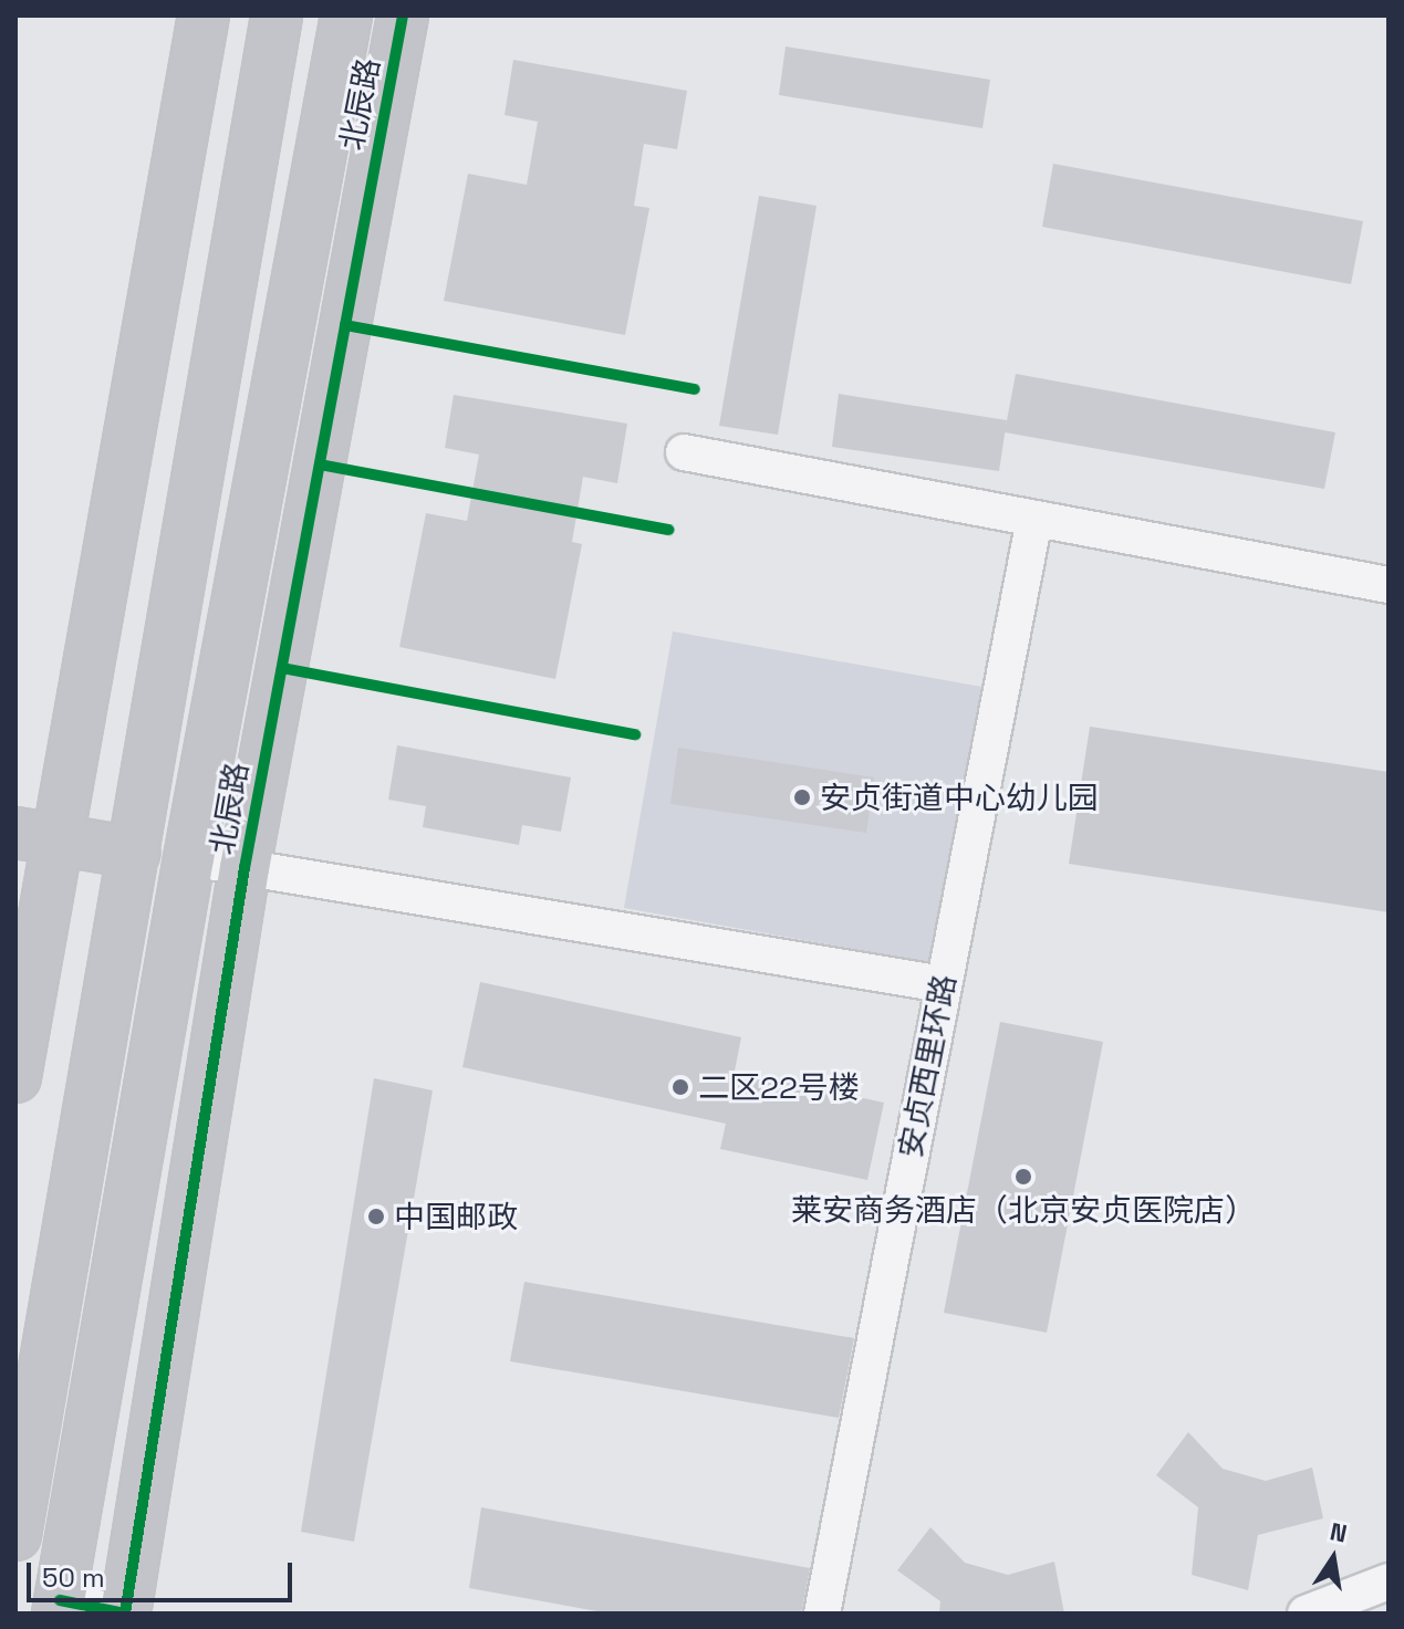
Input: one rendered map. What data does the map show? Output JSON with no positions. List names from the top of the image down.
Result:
{
  "streets": {
    "main road": ["北辰路"],
    "street": ["安贞西里环路"]
  },
  "places": [
    "安贞街道中心幼儿园",
    "二区22号楼",
    "莱安商务酒店（北京安贞医院店）",
    "中国邮政"
  ],
  "scale_bar": "50 m",
  "north": "top"
}
